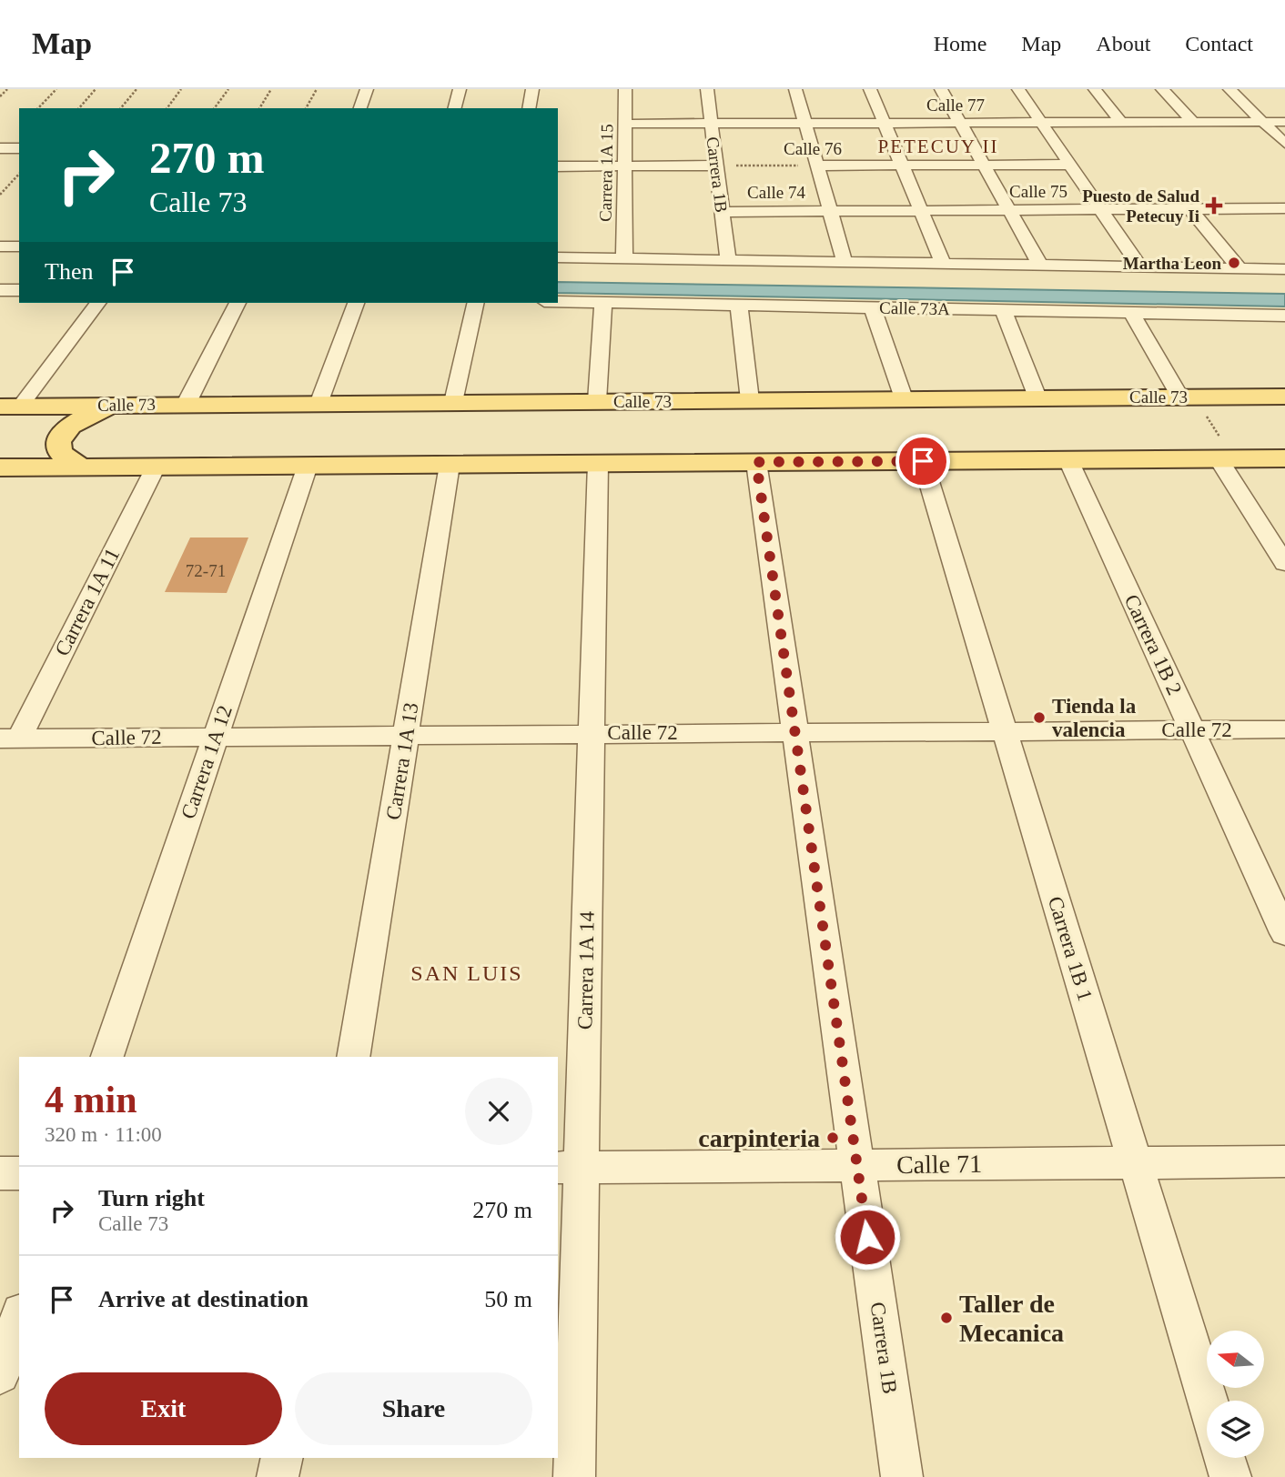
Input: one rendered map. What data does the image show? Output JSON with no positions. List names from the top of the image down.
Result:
{
  "streets": {
    "main road": ["Calle 73"],
    "street": [
      "Calle 77",
      "Calle 76",
      "Carrera 1A 15",
      "Carrera 1B",
      "Calle 75",
      "Calle 74",
      "Calle 73A",
      "Carrera 1A 11",
      "Carrera 1B 2",
      "Calle 72",
      "Carrera 1A 13",
      "Carrera 1A 12",
      "Carrera 1B 1",
      "Carrera 1A 14",
      "Calle 71"
    ]
  },
  "crossings": [
    ["Calle 77", "Carrera 1A 15"],
    ["Calle 77", "Carrera 1B"],
    ["Calle 76", "Carrera 1B"],
    ["Carrera 1B", "Calle 74"],
    ["Carrera 1B", "Calle 72"],
    ["Carrera 1B", "Calle 71"],
    ["Calle 75", "Calle 74"],
    ["Carrera 1A 11", "Calle 72"],
    ["Carrera 1B 2", "Calle 72"],
    ["Calle 72", "Carrera 1A 13"],
    ["Calle 72", "Carrera 1A 12"],
    ["Calle 72", "Carrera 1B 1"],
    ["Calle 72", "Carrera 1A 14"],
    ["Carrera 1B 1", "Calle 71"],
    ["Carrera 1A 14", "Calle 71"]
  ],
  "districts": ["PETECUY II", "SAN LUIS"],
  "places": {
    "health": ["Puesto de Salud Petecuy Ii"],
    "other": [
      "Martha Leon",
      "Tienda la valencia",
      "carpinteria",
      "Taller de Mecanica"
    ]
  },
  "house_numbers": ["72-71"],
  "north": "left",
  "page": {
    "header": "Map",
    "nav": [
      "Home",
      "Map",
      "About",
      "Contact"
    ],
    "turn": ["270 m", "Calle 73"],
    "then": "Then",
    "heading": ["4 min", "320 m · 11:00"],
    "list": [
      {
        "name": "Turn right",
        "note": "Calle 73",
        "value": "270 m"
      },
      {
        "name": "Arrive at destination",
        "value": "50 m"
      }
    ],
    "buttons": ["Exit", "Share"]
  }
}
